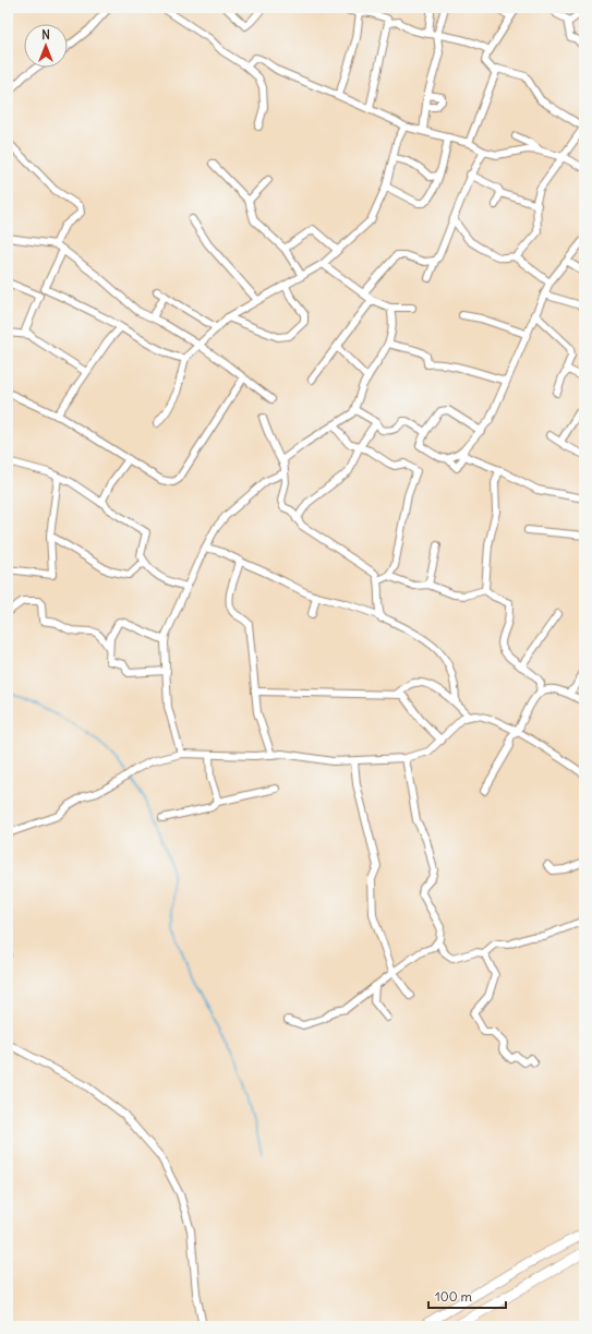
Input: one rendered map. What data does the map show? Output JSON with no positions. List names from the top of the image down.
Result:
{
  "scale_bar": "100 m",
  "north": "top"
}
